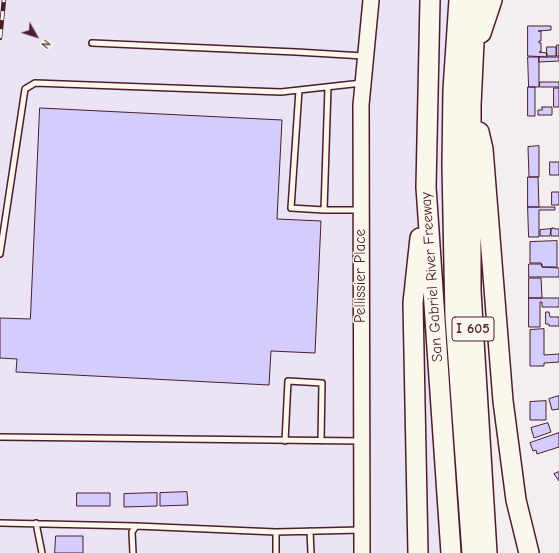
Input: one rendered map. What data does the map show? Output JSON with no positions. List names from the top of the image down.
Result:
{
  "streets": {
    "highway": ["San Gabriel River Freeway", "I 605"],
    "main road": ["Pellissier Place"]
  },
  "north": "bottom right"
}
